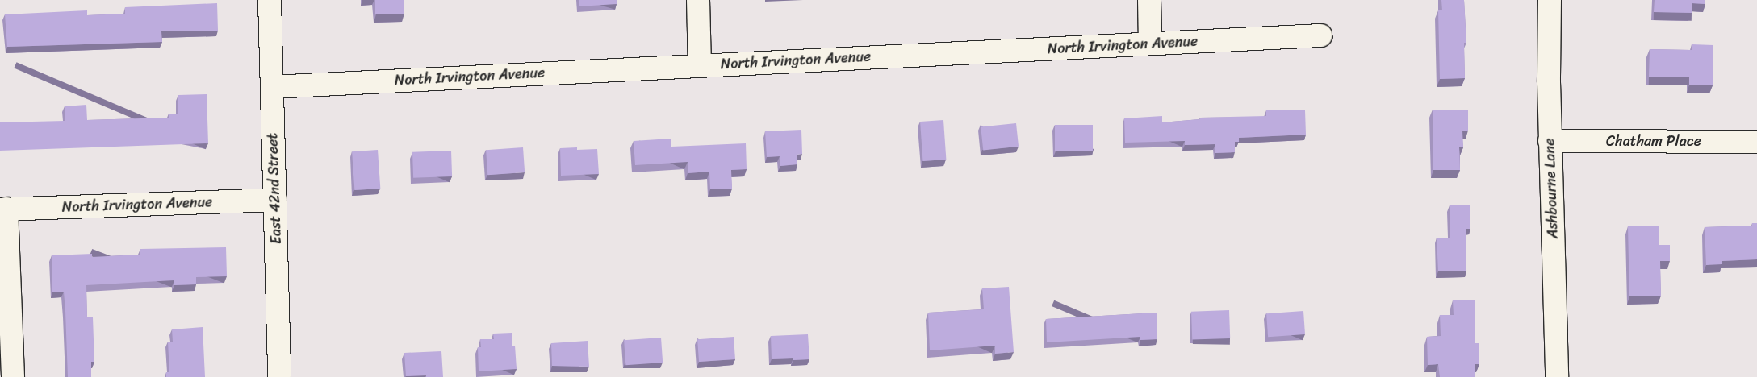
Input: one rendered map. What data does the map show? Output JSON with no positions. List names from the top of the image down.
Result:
{
  "streets": {
    "street": [
      "North Irvington Avenue",
      "Chatham Place",
      "East 42nd Street",
      "Ashbourne Lane"
    ]
  },
  "crossings": [
    ["North Irvington Avenue", "East 42nd Street"],
    ["Chatham Place", "Ashbourne Lane"]
  ]
}
